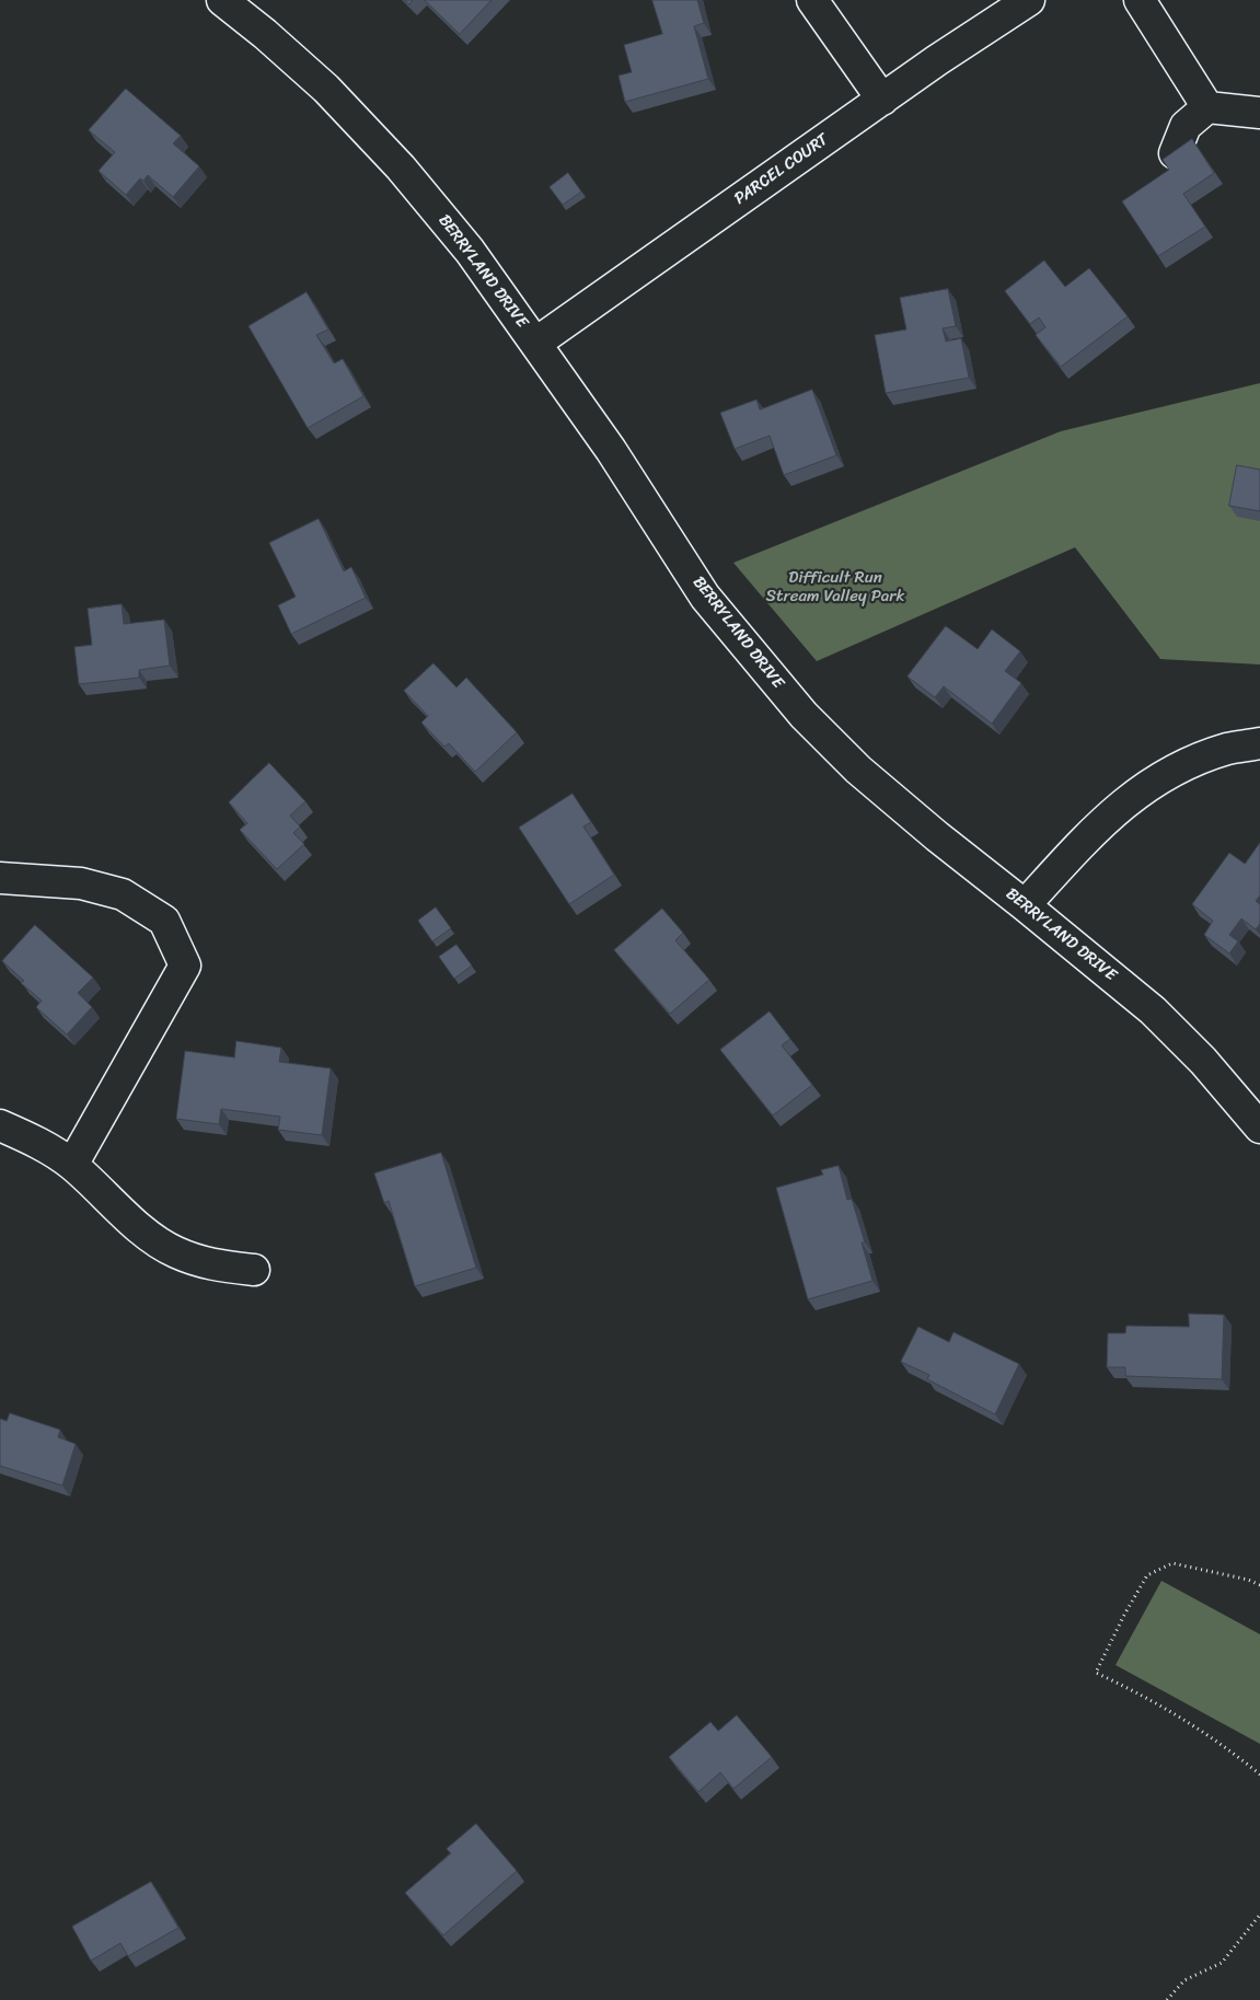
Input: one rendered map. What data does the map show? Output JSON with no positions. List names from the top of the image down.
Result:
{
  "streets": {
    "street": ["PARCEL COURT", "BERRYLAND DRIVE"]
  },
  "crossings": [
    ["PARCEL COURT", "BERRYLAND DRIVE"]
  ],
  "parks": ["Difficult Run Stream Valley Park"]
}
